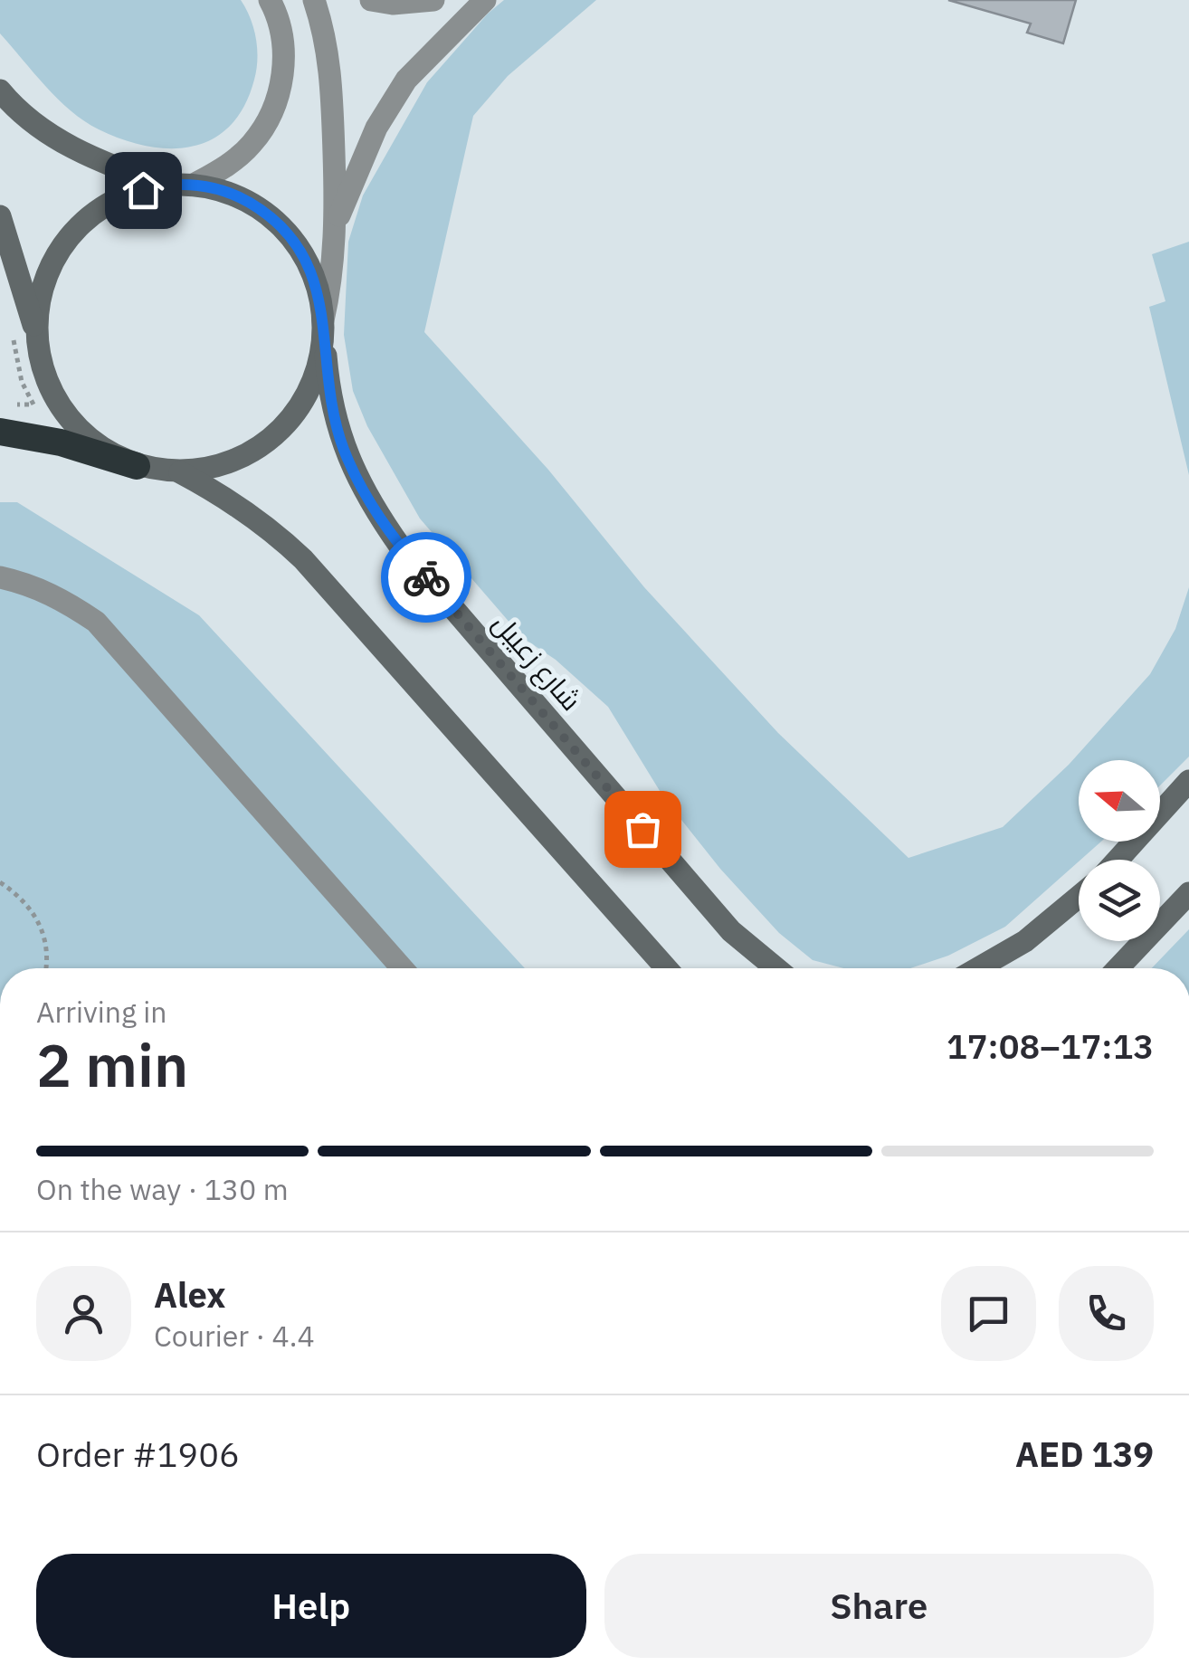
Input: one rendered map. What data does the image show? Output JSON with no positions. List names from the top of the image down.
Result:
{
  "streets": {
    "main road": ["شارع زعيبل"]
  },
  "north": "left",
  "page": {
    "heading": ["2 min", "Arriving in", "17:08–17:13"],
    "panel": [
      "Alex",
      "Courier · 4.4",
      "Order #1906",
      "AED 139"
    ],
    "bar": "On the way · 130 m",
    "buttons": ["Help", "Share"]
  }
}
